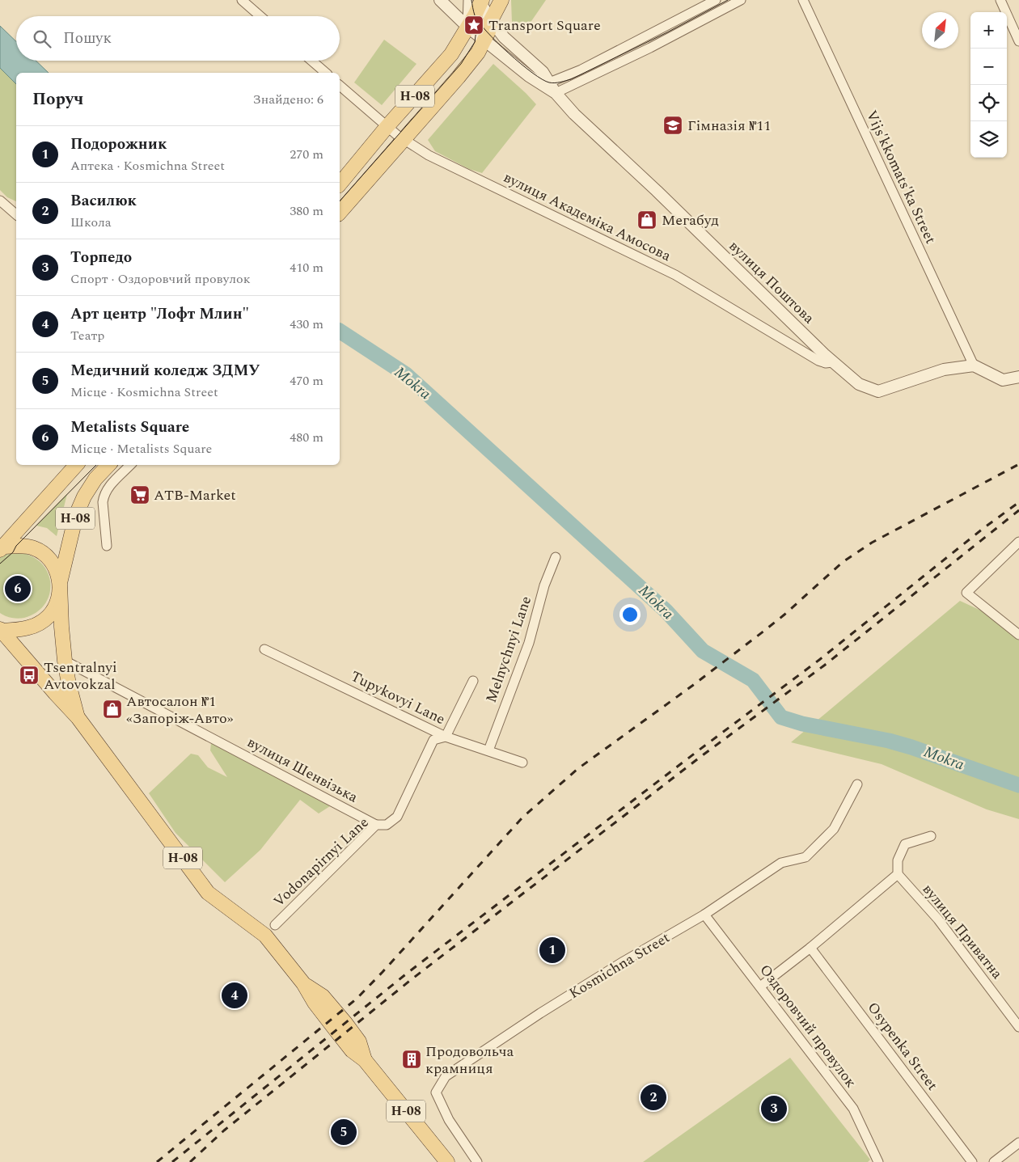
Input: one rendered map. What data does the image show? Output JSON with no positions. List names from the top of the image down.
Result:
{
  "streets": {
    "main road": ["Н-08"],
    "street": [
      "Vijsʹkkomatsʹka Street",
      "вулиця Академіка Амосова",
      "вулиця Поштова",
      "Melnychnyi Lane",
      "Tupykovyi Lane",
      "вулиця Шенвізька",
      "Vodonapirnyi Lane",
      "вулиця Приватна",
      "Kosmichna Street",
      "Оздоровчий провулок",
      "Osypenka Street"
    ]
  },
  "crossings": [
    ["Н-08", "вулиця Академіка Амосова"],
    ["Н-08", "вулиця Шенвізька"],
    ["Vijsʹkkomatsʹka Street", "вулиця Поштова"],
    ["вулиця Академіка Амосова", "вулиця Поштова"],
    ["Melnychnyi Lane", "Tupykovyi Lane"],
    ["Tupykovyi Lane", "Vodonapirnyi Lane"],
    ["вулиця Шенвізька", "Vodonapirnyi Lane"],
    ["Kosmichna Street", "Оздоровчий провулок"]
  ],
  "water": ["Mokra"],
  "places": {
    "place": ["Transport Square"],
    "school or university": ["Гімназія №11"],
    "shop": ["Мегабуд", "Автосалон №1 «Запоріж-Авто»"],
    "supermarket": ["ATB-Market"],
    "bus stop": ["Tsentralnyi Avtovokzal"],
    "building": ["Продовольча крамниця"]
  },
  "north": "top right",
  "page": {
    "map_buttons": ["+", "−"],
    "search": "Пошук",
    "heading": ["Поруч", "Знайдено: 6"],
    "list": [
      {
        "mark": "1",
        "name": "Подорожник",
        "note": "Аптека · Kosmichna Street",
        "value": "270 m"
      },
      {
        "mark": "2",
        "name": "Василюк",
        "note": "Школа",
        "value": "380 m"
      },
      {
        "mark": "3",
        "name": "Торпедо",
        "note": "Спорт · Оздоровчий провулок",
        "value": "410 m"
      },
      {
        "mark": "4",
        "name": "Арт центр \"Лофт Млин\"",
        "note": "Театр",
        "value": "430 m"
      },
      {
        "mark": "5",
        "name": "Медичний коледж ЗДМУ",
        "note": "Місце · Kosmichna Street",
        "value": "470 m"
      },
      {
        "mark": "6",
        "name": "Metalists Square",
        "note": "Місце · Metalists Square",
        "value": "480 m"
      }
    ],
    "pins": [
      "6",
      "1",
      "4",
      "2",
      "3",
      "5"
    ]
  }
}
